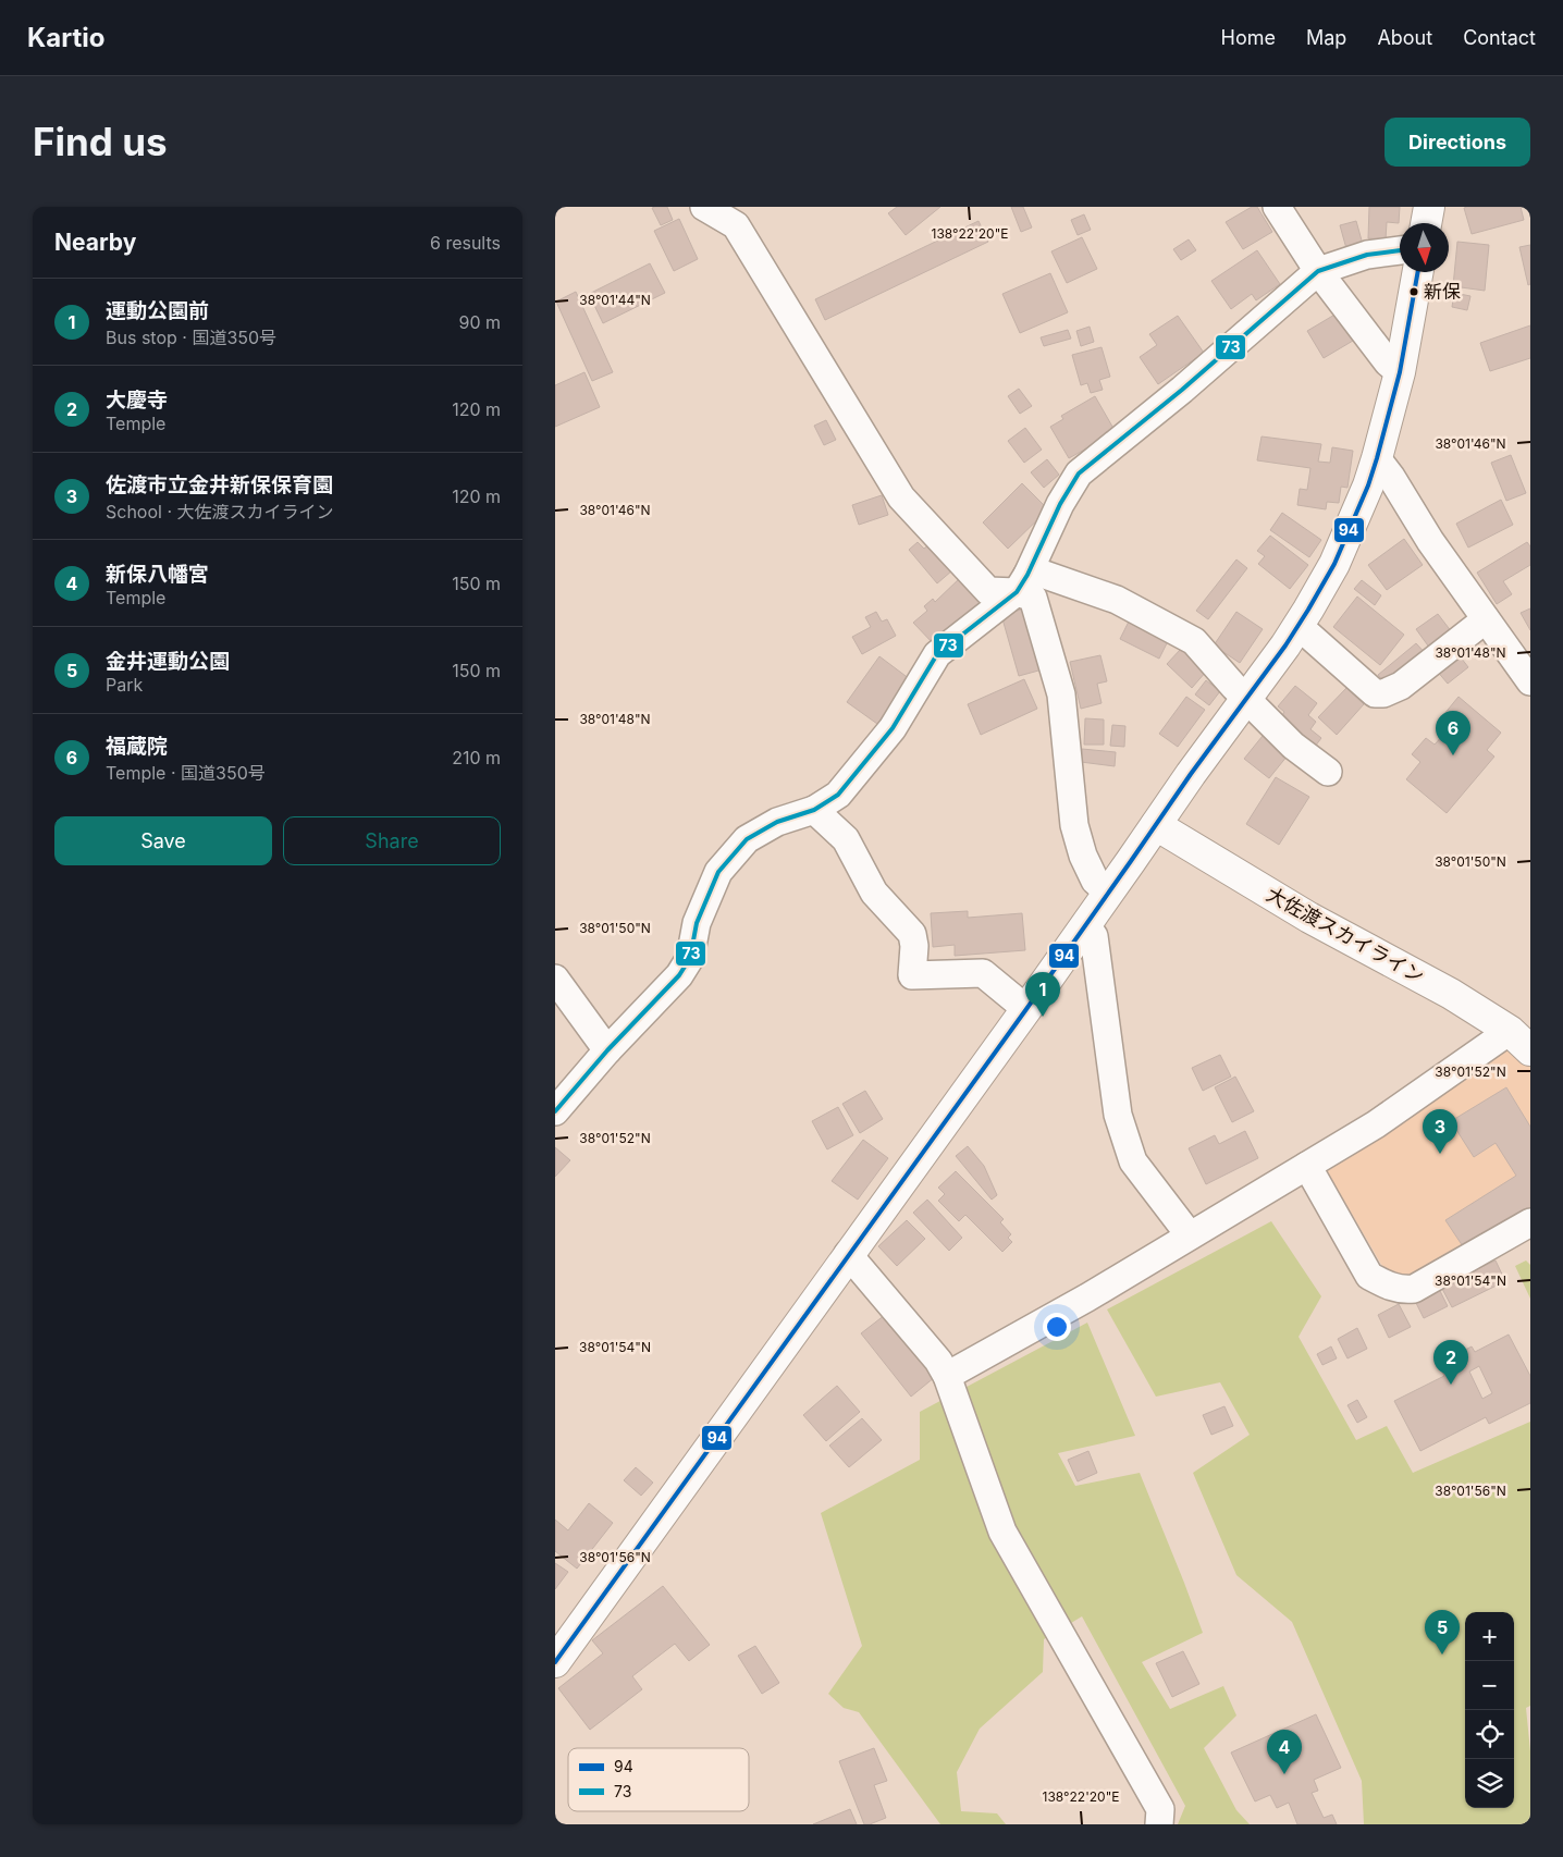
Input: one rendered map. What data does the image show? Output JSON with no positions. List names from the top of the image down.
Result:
{
  "streets": {
    "main road": ["大佐渡スカイライン"]
  },
  "places": ["新保"],
  "lines": ["transit line 73", "transit line 94"],
  "legend": ["94", "73"],
  "north": "bottom",
  "page": {
    "header": "Kartio",
    "nav": [
      "Home",
      "Map",
      "About",
      "Contact"
    ],
    "buttons": [
      "Directions",
      ["Save", "Share"]
    ],
    "title": "Find us",
    "heading": ["Nearby", "6 results"],
    "list": [
      {
        "mark": "1",
        "name": "運動公園前",
        "note": "Bus stop · 国道350号",
        "value": "90 m"
      },
      {
        "mark": "2",
        "name": "大慶寺",
        "note": "Temple",
        "value": "120 m"
      },
      {
        "mark": "3",
        "name": "佐渡市立金井新保保育園",
        "note": "School · 大佐渡スカイライン",
        "value": "120 m"
      },
      {
        "mark": "4",
        "name": "新保八幡宮",
        "note": "Temple",
        "value": "150 m"
      },
      {
        "mark": "5",
        "name": "金井運動公園",
        "note": "Park",
        "value": "150 m"
      },
      {
        "mark": "6",
        "name": "福蔵院",
        "note": "Temple · 国道350号",
        "value": "210 m"
      }
    ],
    "pins": [
      "6",
      "1",
      "3",
      "2",
      "5",
      "4"
    ],
    "map_buttons": ["+", "−"]
  },
  "coordinates": [
    "138°22'20\"E",
    "38°01'44\"N",
    "38°01'46\"N",
    "38°01'48\"N",
    "38°01'50\"N",
    "38°01'52\"N",
    "38°01'54\"N",
    "38°01'56\"N"
  ]
}
